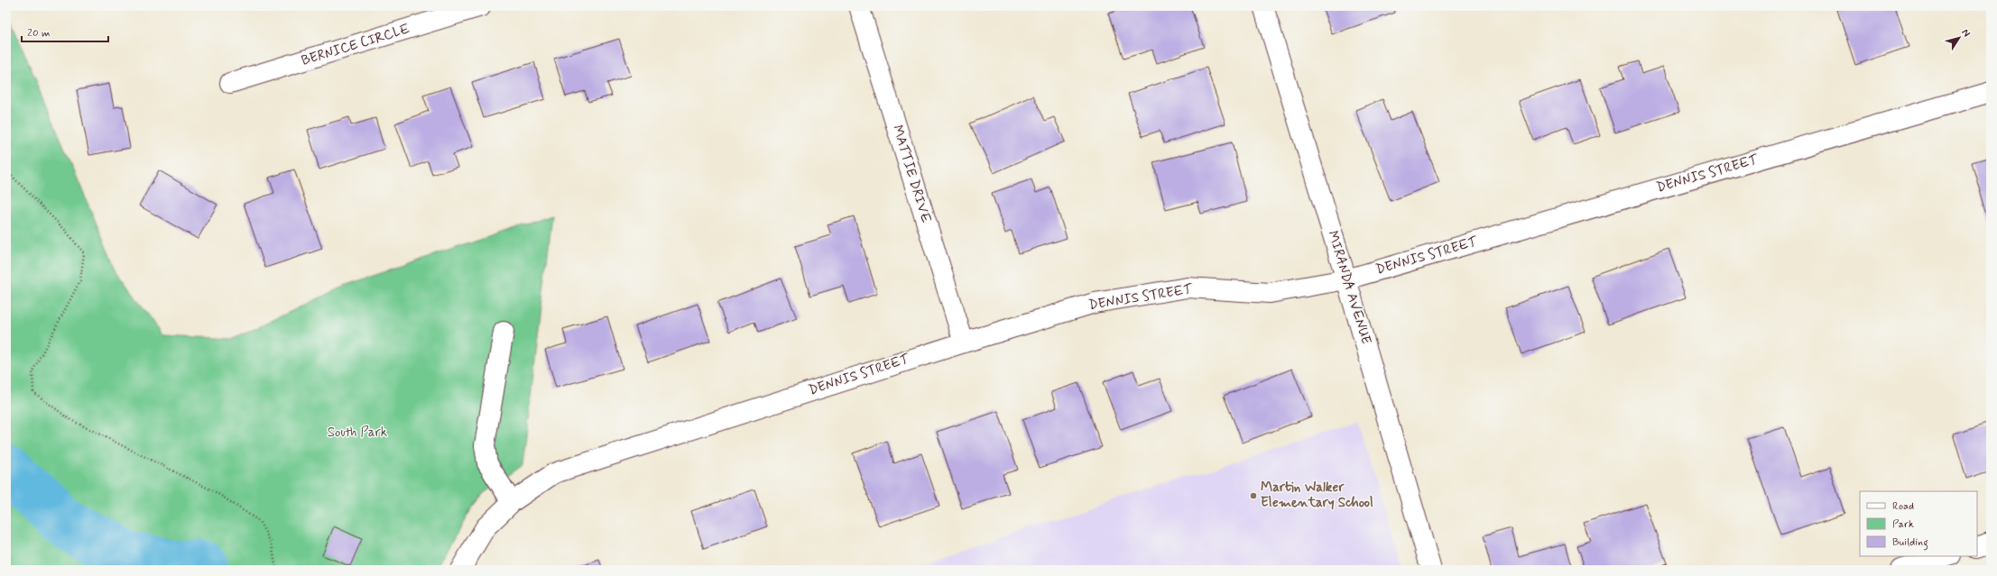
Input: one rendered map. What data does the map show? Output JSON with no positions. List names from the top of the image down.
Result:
{
  "streets": {
    "street": [
      "BERNICE CIRCLE",
      "MATTIE DRIVE",
      "DENNIS STREET",
      "MIRANDA AVENUE"
    ]
  },
  "crossings": [
    ["MATTIE DRIVE", "DENNIS STREET"],
    ["DENNIS STREET", "MIRANDA AVENUE"]
  ],
  "parks": ["South Park"],
  "places": ["Martin Walker Elementary School"],
  "legend": ["Road", "Park", "Building"],
  "scale_bar": "20 m",
  "north": "top right"
}
